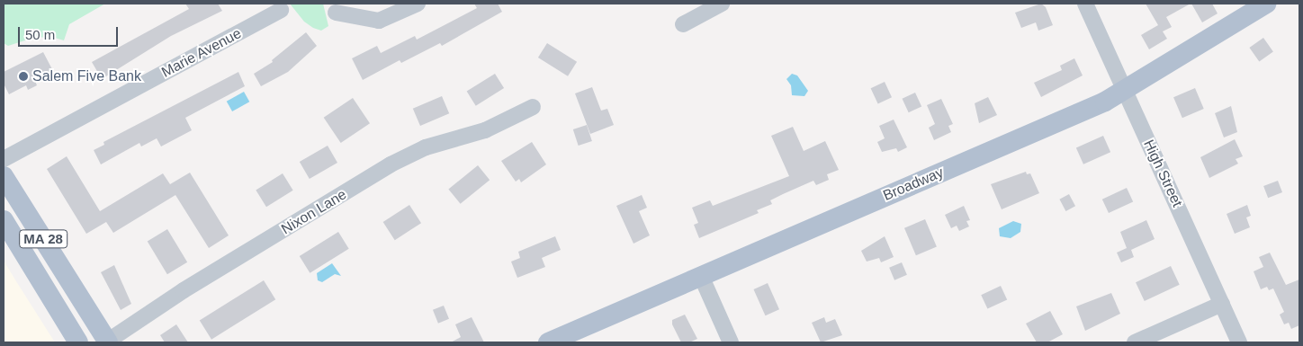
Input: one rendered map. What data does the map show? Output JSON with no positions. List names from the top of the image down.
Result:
{
  "streets": {
    "main road": ["Broadway", "MA 28"],
    "street": ["Marie Avenue", "High Street", "Nixon Lane"]
  },
  "crossings": [
    ["High Street", "Broadway"],
    ["Nixon Lane", "MA 28"]
  ],
  "places": ["Salem Five Bank"],
  "scale_bar": "50 m"
}
